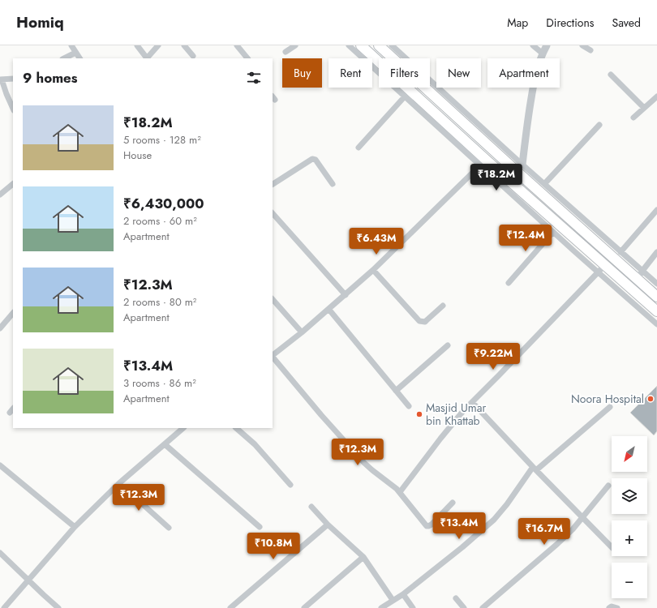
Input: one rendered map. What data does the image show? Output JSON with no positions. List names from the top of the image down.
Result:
{
  "places": ["Noora Hospital", "Masjid Umar bin Khattab"],
  "north": "bottom left",
  "page": {
    "header": "Homiq",
    "nav": ["Map", "Directions", "Saved"],
    "chip": [
      "Buy",
      "Rent",
      "Filters",
      "New",
      "Apartment"
    ],
    "heading": "9 homes",
    "list": [
      {
        "name": "₹18.2M",
        "note": "5 rooms · 128 m² · House"
      },
      {
        "name": "₹6,430,000",
        "note": "2 rooms · 60 m² · Apartment"
      },
      {
        "name": "₹12.3M",
        "note": "2 rooms · 80 m² · Apartment"
      },
      {
        "name": "₹13.4M",
        "note": "3 rooms · 86 m² · Apartment"
      }
    ],
    "price": [
      "₹18.2M",
      "₹12.4M",
      "₹6.43M",
      "₹9.22M",
      "₹12.3M",
      "₹12.3M",
      "₹13.4M",
      "₹16.7M",
      "₹10.8M"
    ],
    "map_buttons": ["+", "−"]
  }
}
